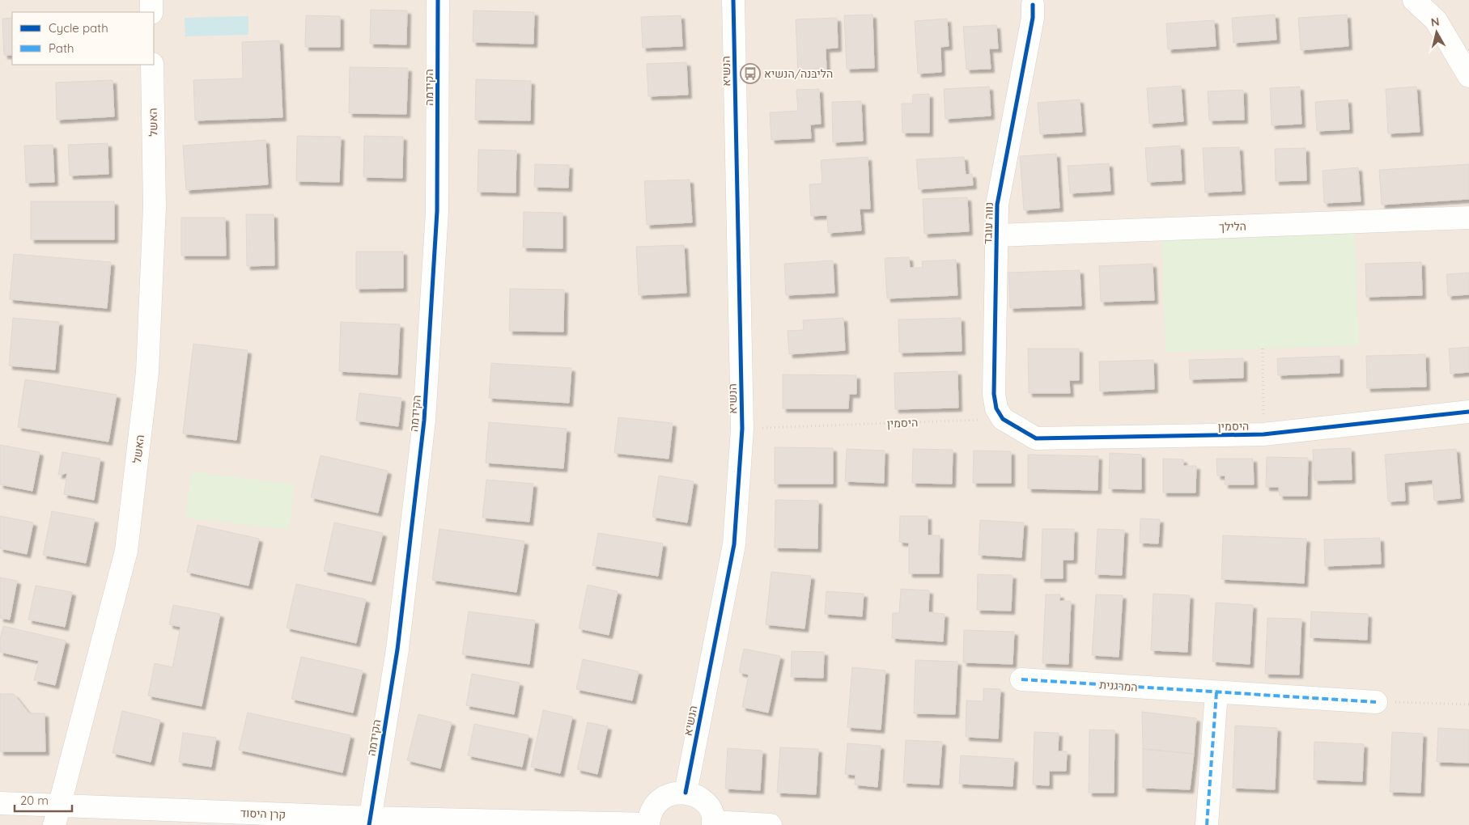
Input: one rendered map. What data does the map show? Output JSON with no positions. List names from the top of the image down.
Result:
{
  "streets": {
    "street": [
      "הנשיא",
      "הקידמה",
      "האשל",
      "נווה עובד",
      "הלילך",
      "היסמין",
      "המרגנית",
      "קרן היסוד"
    ]
  },
  "crossings": [
    ["הנשיא", "היסמין"],
    ["הקידמה", "קרן היסוד"],
    ["האשל", "קרן היסוד"],
    ["נווה עובד", "הלילך"],
    ["נווה עובד", "היסמין"]
  ],
  "places": {
    "bus stop": ["הליבנה/הנשיא"]
  },
  "legend": ["Cycle path", "Path"],
  "scale_bar": "20 m",
  "north": "top"
}
